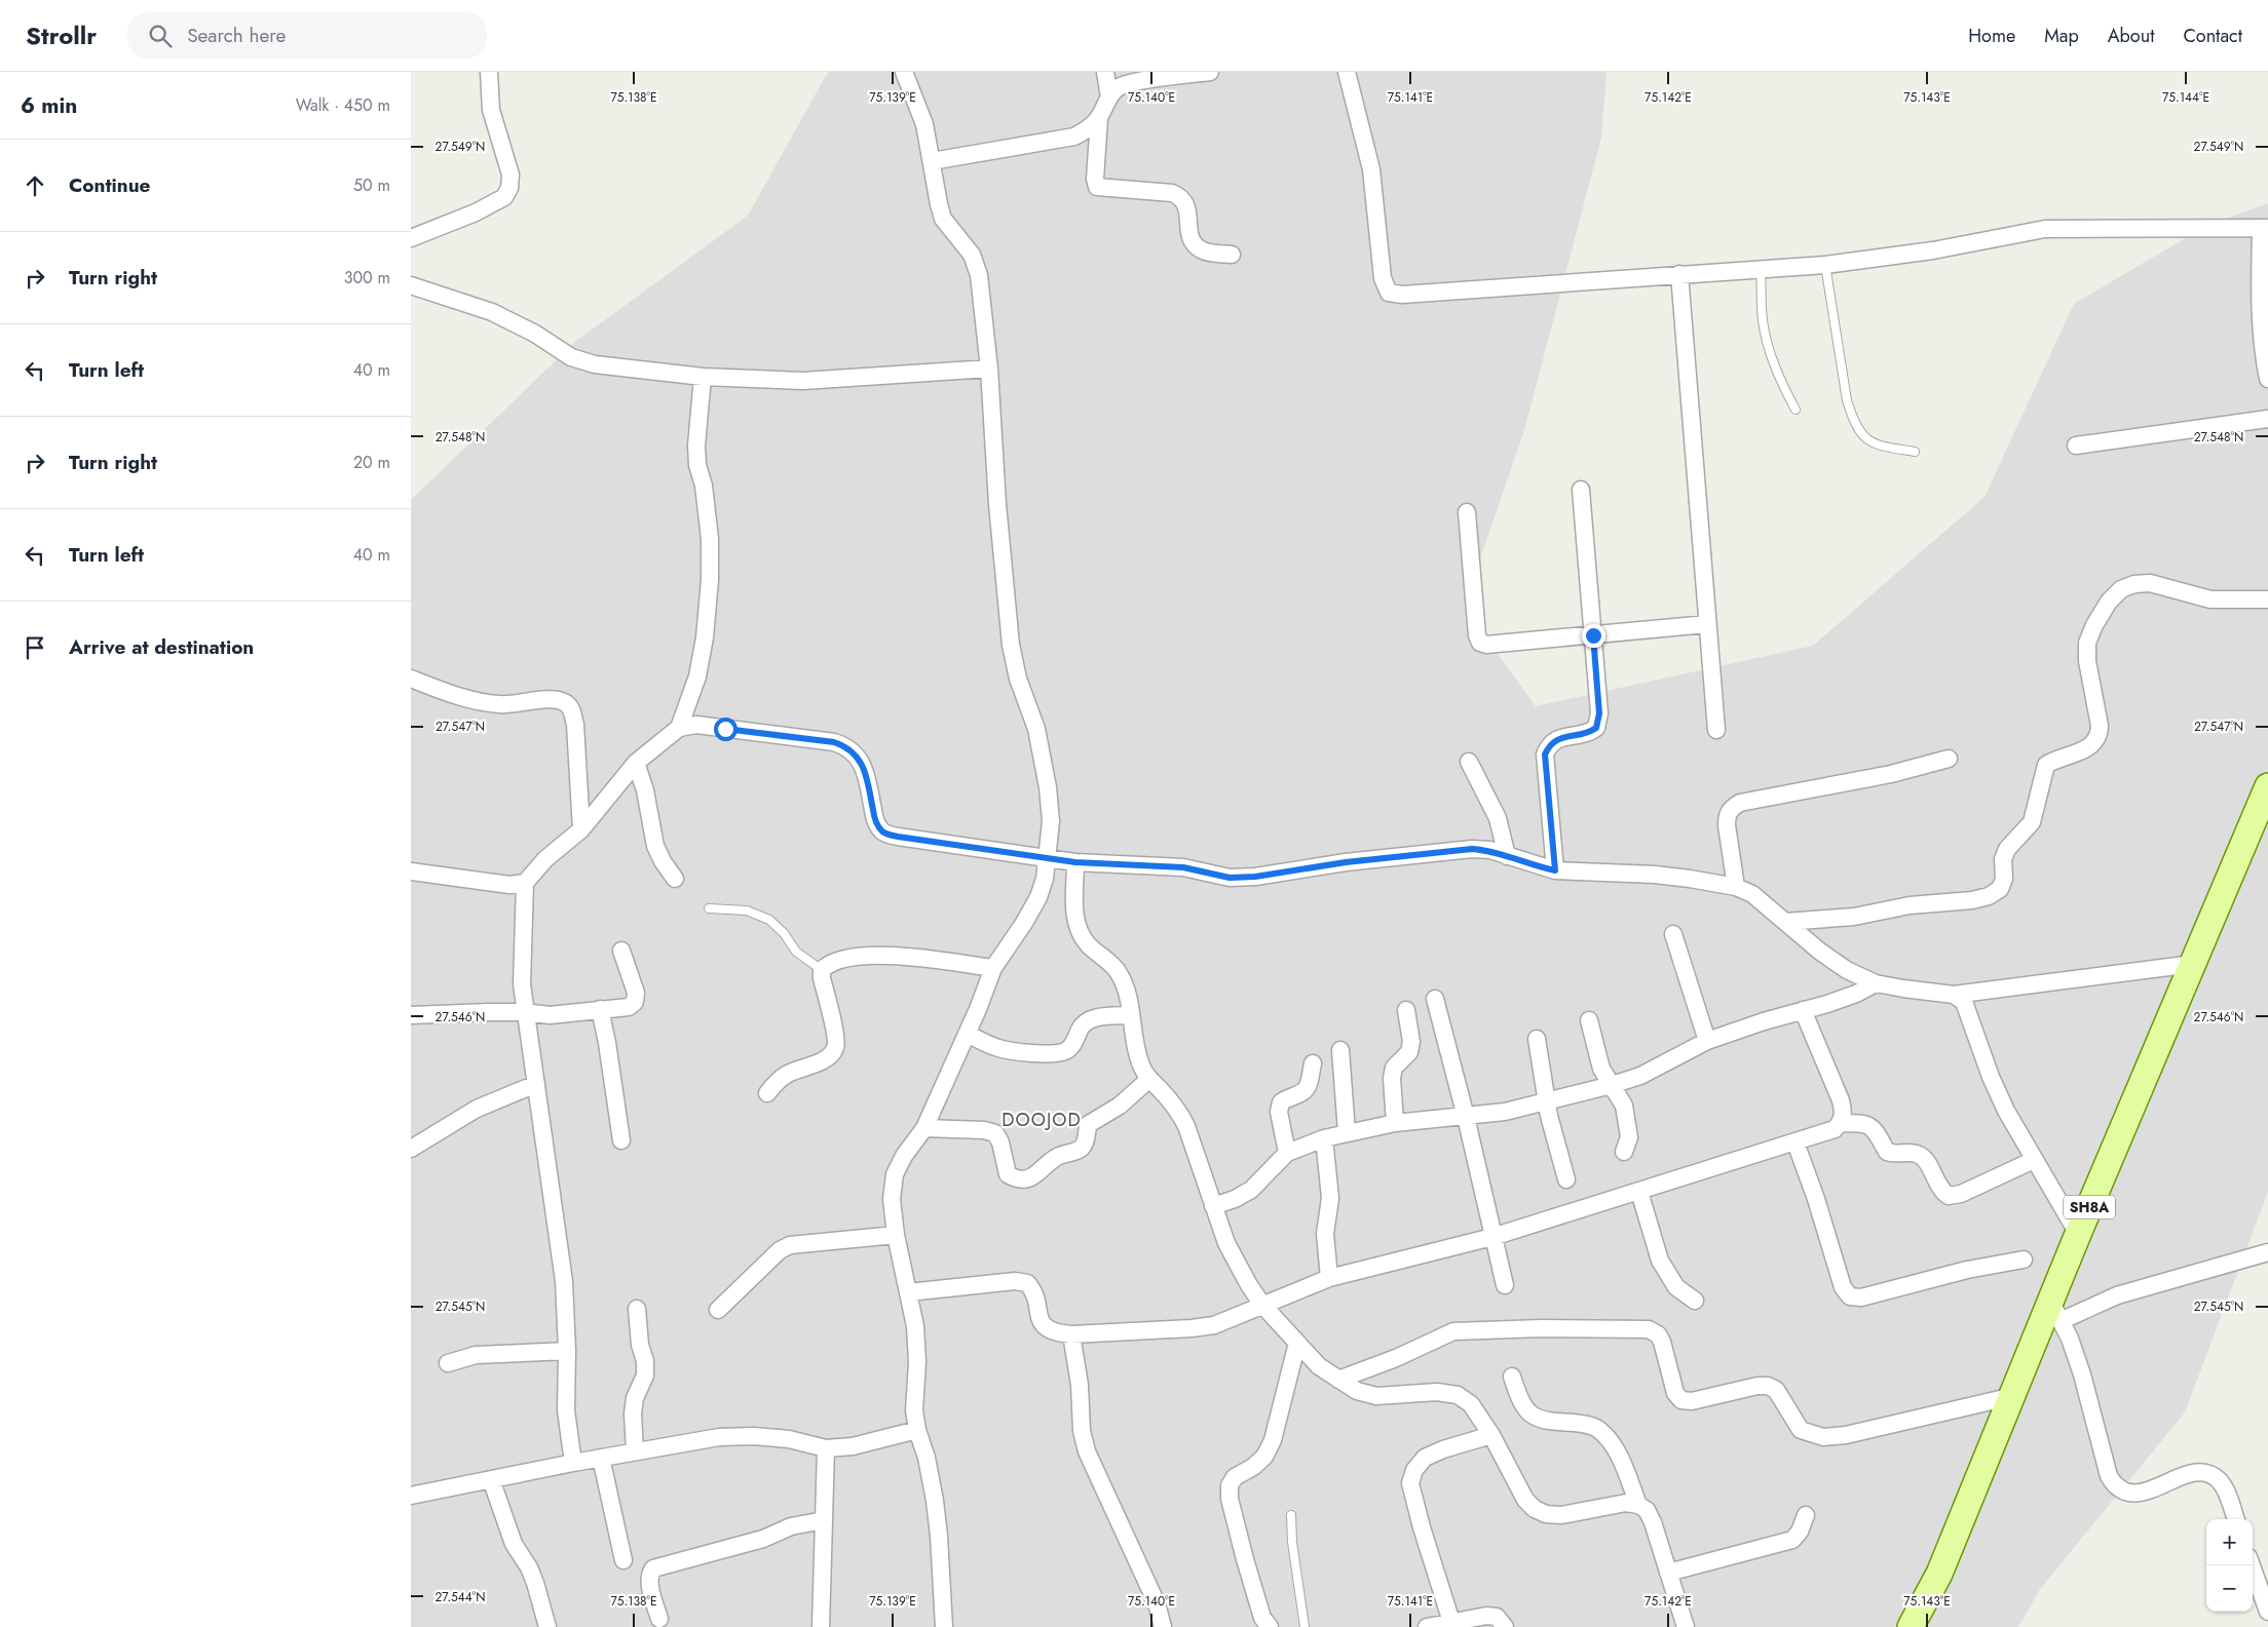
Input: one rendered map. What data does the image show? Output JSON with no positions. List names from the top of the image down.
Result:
{
  "streets": {
    "main road": ["SH8A"]
  },
  "districts": ["DOOJOD"],
  "page": {
    "header": "Strollr",
    "search": "Search here",
    "nav": [
      "Home",
      "Map",
      "About",
      "Contact"
    ],
    "heading": ["6 min", "Walk · 450 m"],
    "list": [
      ["Continue", "50 m"],
      ["Turn right", "300 m"],
      ["Turn left", "40 m"],
      ["Turn right", "20 m"],
      ["Turn left", "40 m"],
      "Arrive at destination"
    ],
    "map_buttons": ["+", "−"]
  },
  "coordinates": [
    "75.138°E",
    "75.139°E",
    "75.140°E",
    "75.141°E",
    "75.142°E",
    "75.143°E",
    "75.144°E",
    "27.549°N",
    "27.548°N",
    "27.547°N",
    "27.546°N",
    "27.545°N",
    "27.544°N"
  ]
}
